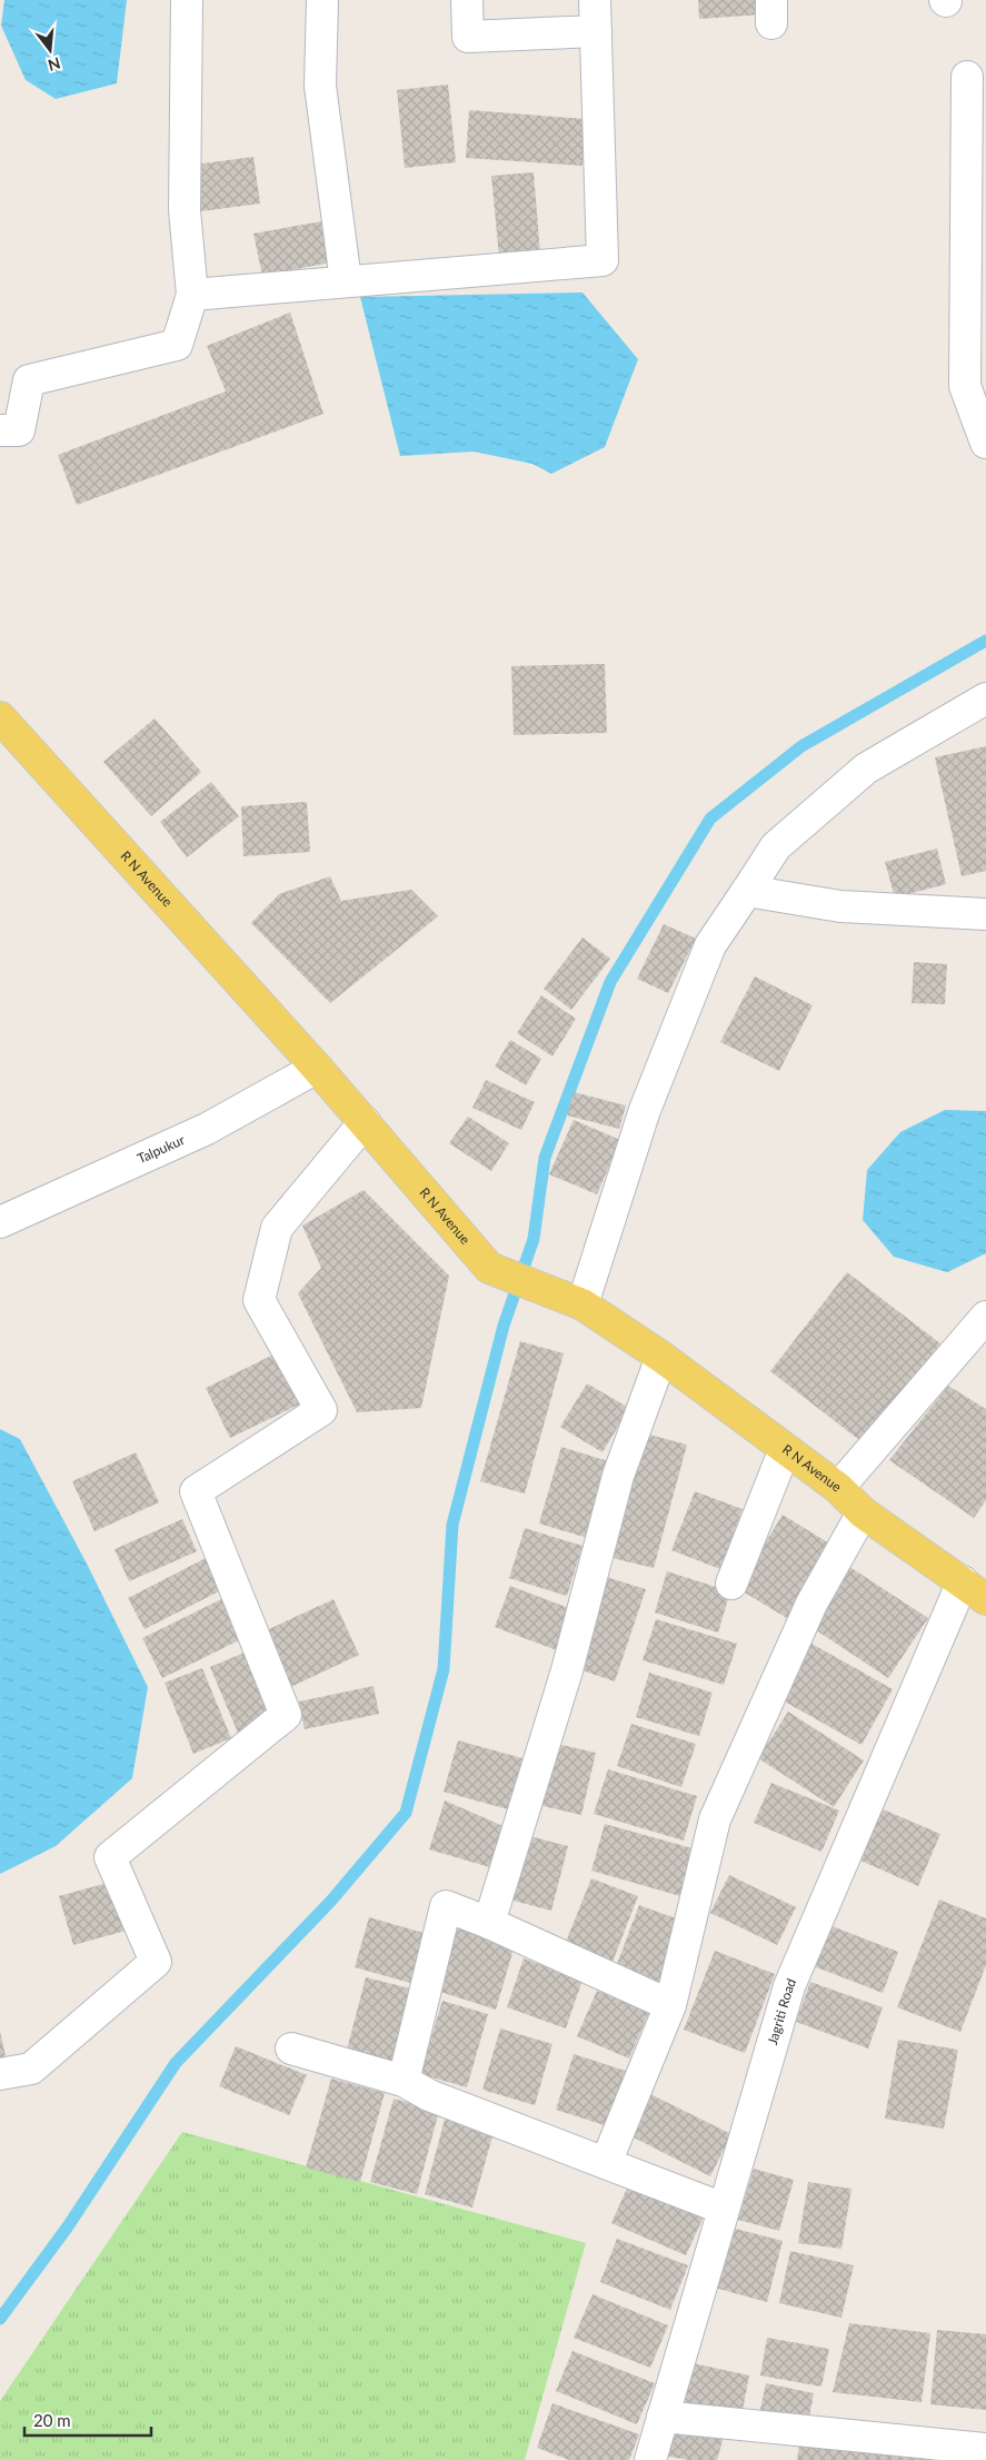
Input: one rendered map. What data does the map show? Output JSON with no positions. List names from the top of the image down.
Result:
{
  "streets": {
    "main road": ["R N Avenue"],
    "street": ["Talpukur", "Jagriti Road"]
  },
  "crossings": [
    ["R N Avenue", "Talpukur"],
    ["R N Avenue", "Jagriti Road"]
  ],
  "scale_bar": "20 m",
  "north": "bottom"
}
